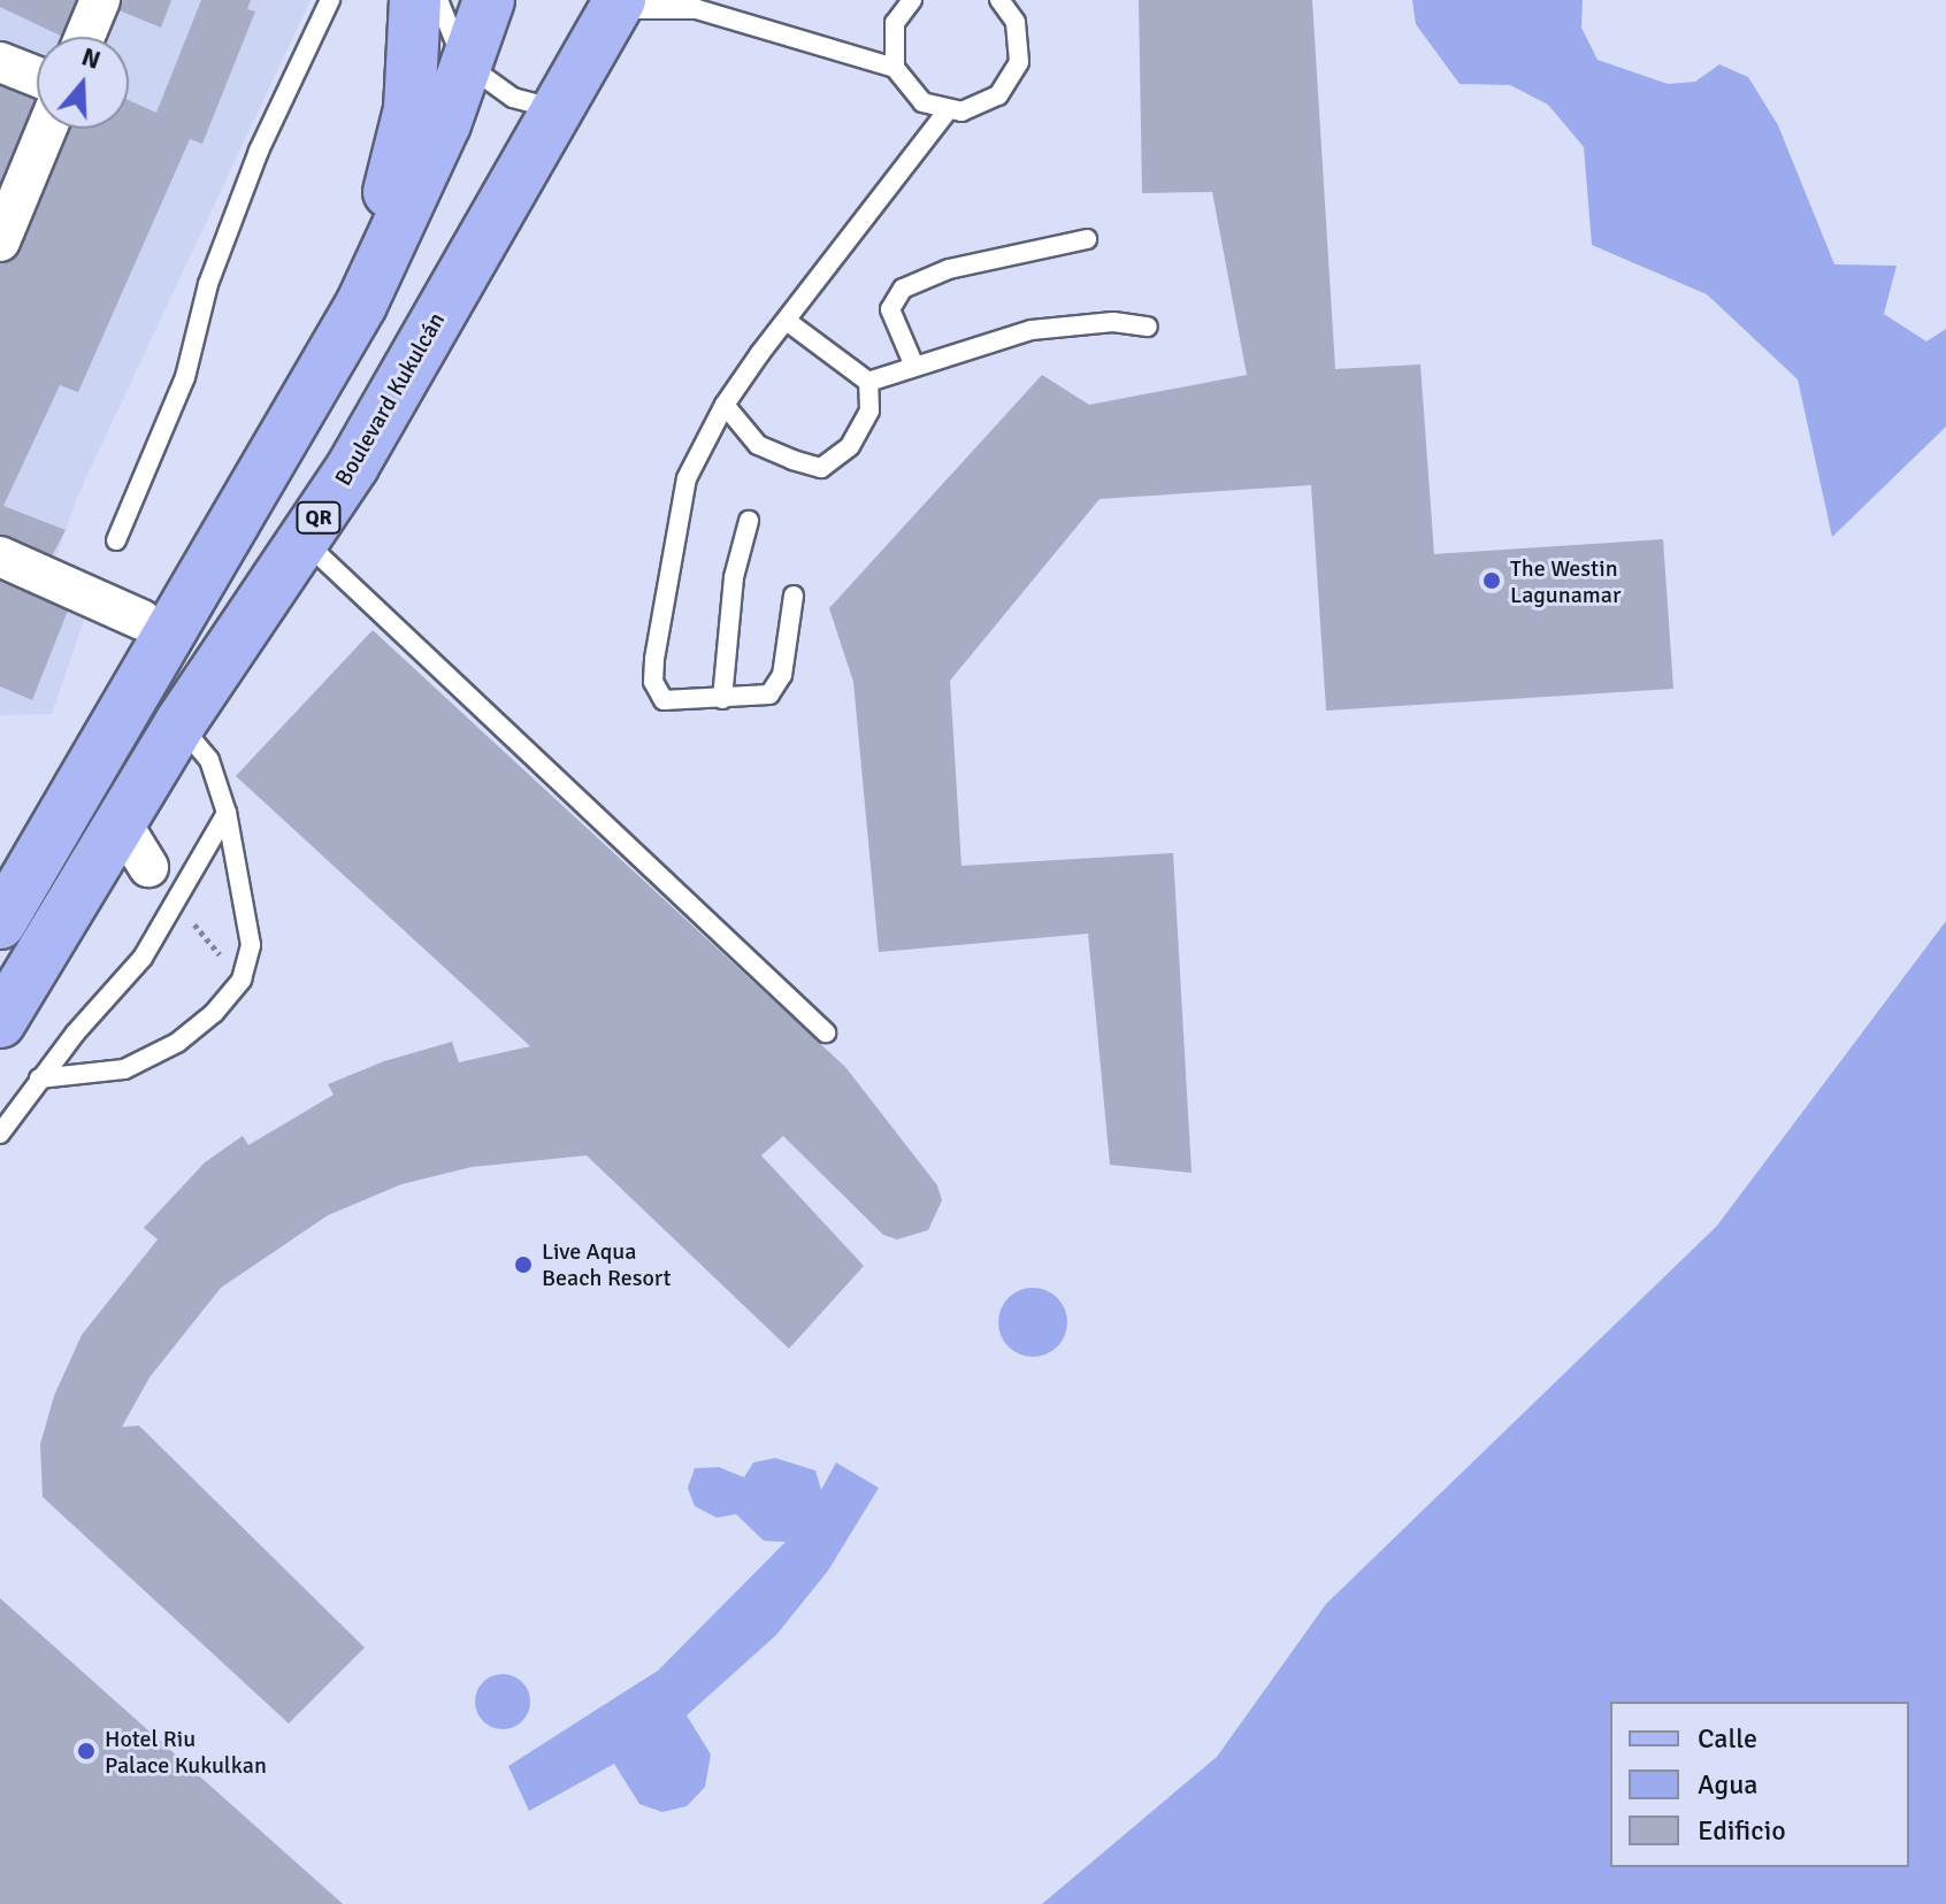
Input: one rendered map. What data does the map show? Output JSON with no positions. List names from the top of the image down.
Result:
{
  "streets": {
    "main road": ["Boulevard Kukulcán", "QR"]
  },
  "places": ["The Westin Lagunamar", "Live Aqua Beach Resort", "Hotel Riu Palace Kukulkan"],
  "legend": ["Calle", "Agua", "Edificio"],
  "north": "top"
}
